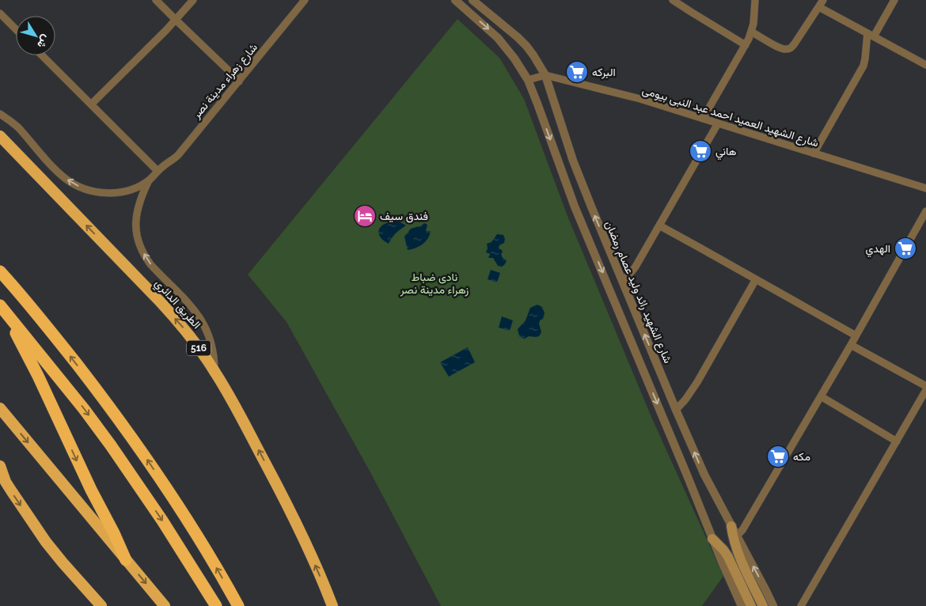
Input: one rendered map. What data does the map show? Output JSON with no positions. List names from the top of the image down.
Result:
{
  "streets": {
    "highway": ["الطريق الدائري", "516"],
    "street": ["شارع زهراء مدينة نصر", "شارع الشهيد العميد احمد عبد النبى بيومى", "شارع الشهيد رائد وليد عصام رمضان"]
  },
  "crossings": [
    ["شارع الشهيد العميد احمد عبد النبى بيومى", "شارع الشهيد رائد وليد عصام رمضان"]
  ],
  "parks": ["نادى ضباط زهراء مدينة نصر"],
  "places": {
    "supermarket": [
      "البركه",
      "هاني",
      "الهدي",
      "مكه"
    ],
    "hotel": ["فندق سيف"]
  },
  "north": "bottom right"
}
